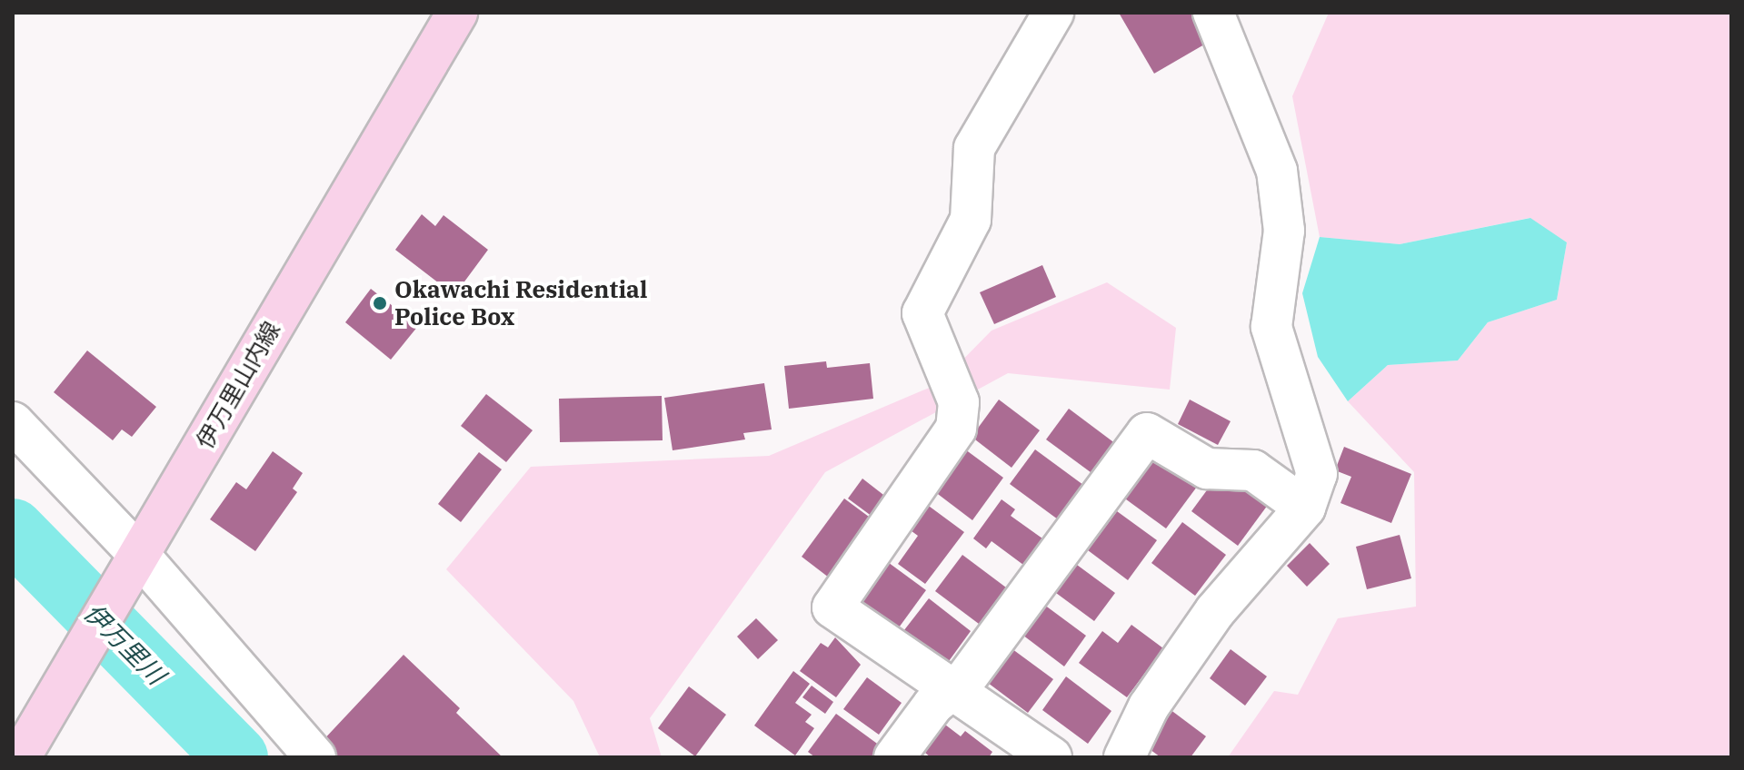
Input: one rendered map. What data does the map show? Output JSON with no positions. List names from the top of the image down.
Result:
{
  "streets": {
    "main road": ["伊万里山内線"]
  },
  "water": ["伊万里川"],
  "places": ["Okawachi Residential Police Box"]
}
